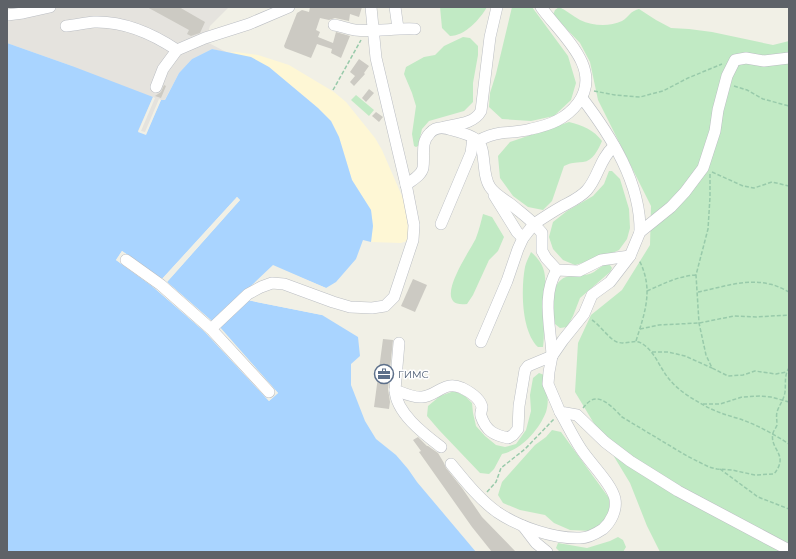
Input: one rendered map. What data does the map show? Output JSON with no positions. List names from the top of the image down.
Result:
{
  "places": {
    "office": ["ГИМС"]
  }
}
